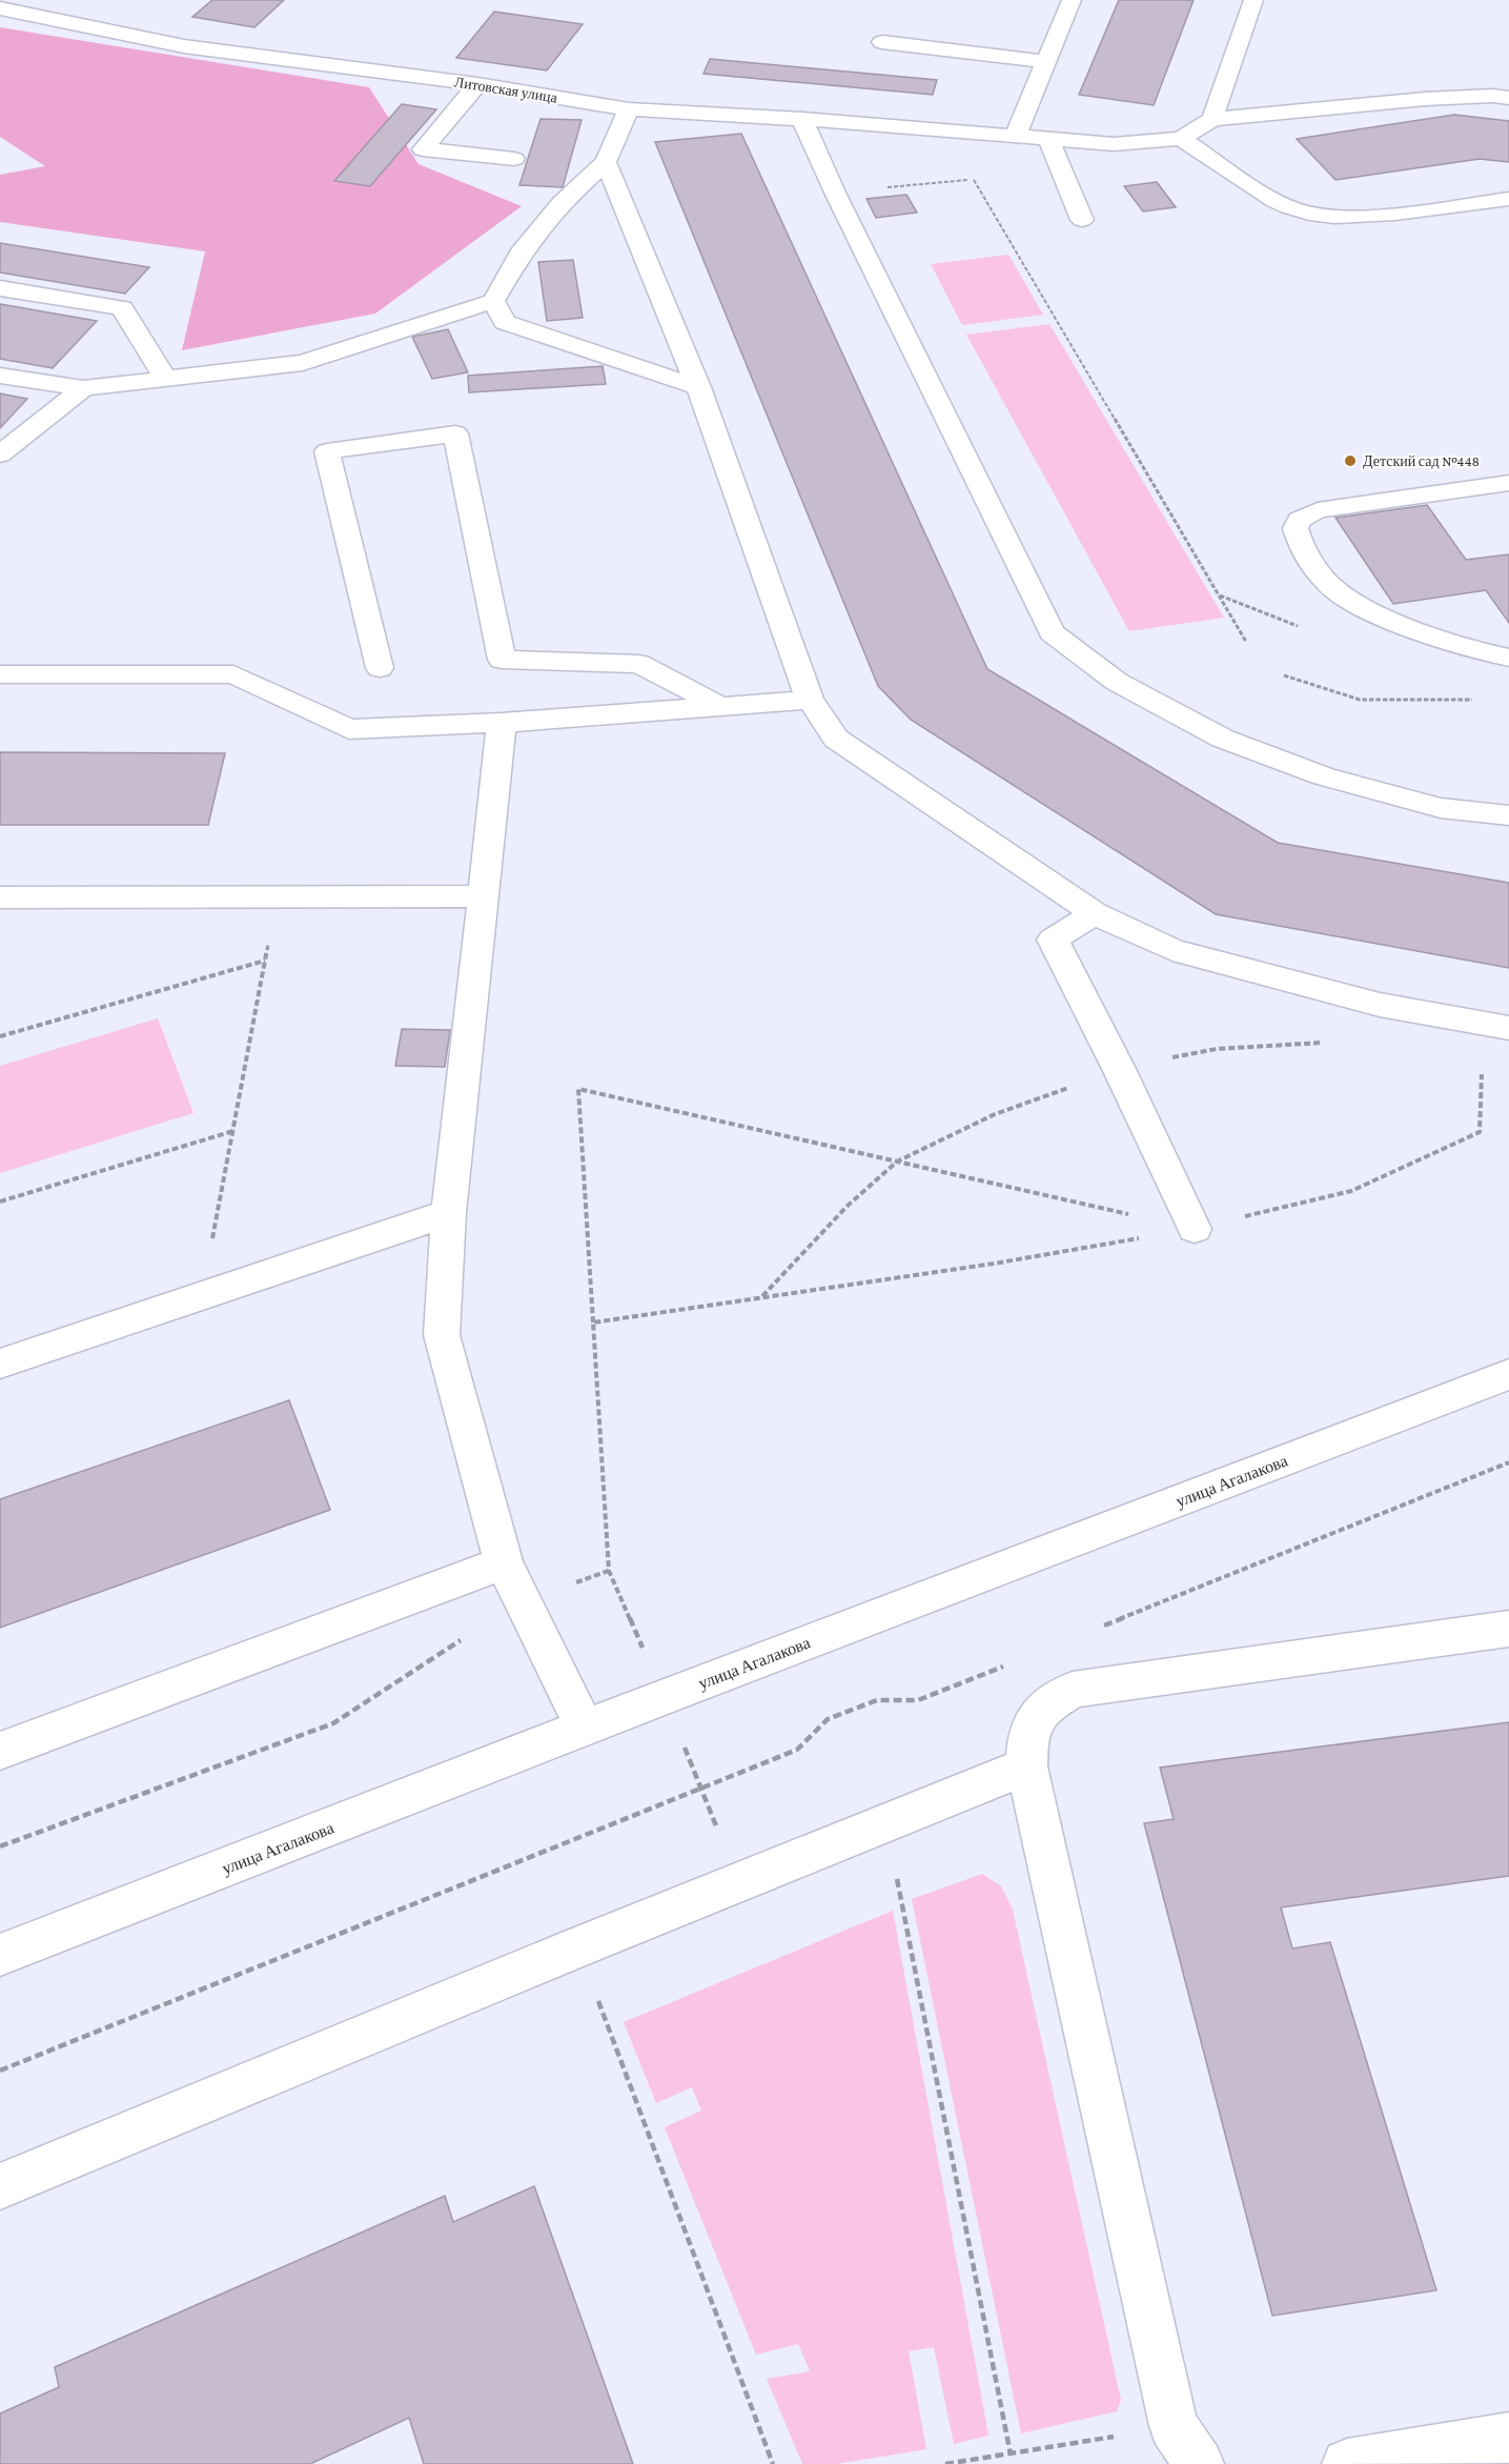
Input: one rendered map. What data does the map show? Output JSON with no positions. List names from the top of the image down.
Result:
{
  "streets": {
    "street": ["Литовская улица", "улица Агалакова"]
  },
  "places": ["Детский сад №448"]
}
